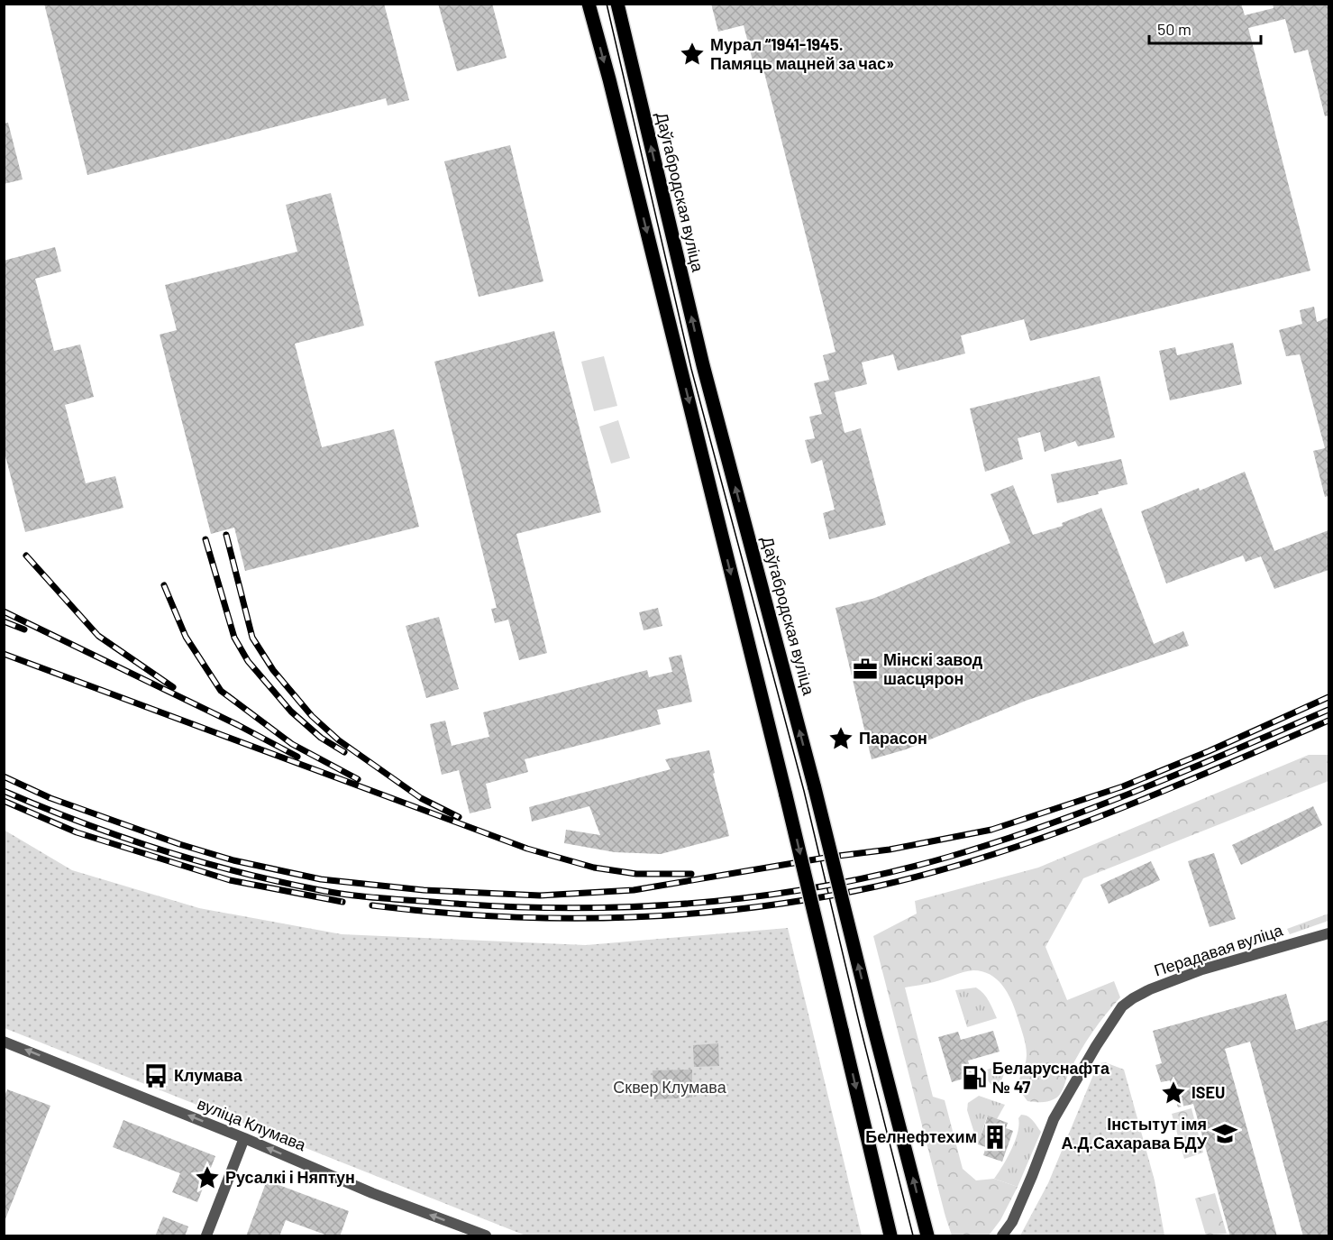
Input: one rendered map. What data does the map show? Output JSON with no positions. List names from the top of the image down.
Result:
{
  "streets": {
    "main road": ["Даўгабродская вуліца"],
    "street": ["Перадавая вуліца", "вуліца Клумава"]
  },
  "one_way": ["вуліца Клумава"],
  "parks": ["Сквер Клумава"],
  "places": {
    "place": [
      "Мурал “1941-1945. Памяць мацней за час»",
      "Парасон",
      "ISEU",
      "Русалкі і Няптун"
    ],
    "office": ["Мінскі завод шасцярон"],
    "bus stop": ["Клумава"],
    "fuel station": ["Беларуснафта № 47"],
    "school or university": ["Інстытут імя А.Д.Сахарава БДУ"],
    "building": ["Белнефтехим"]
  },
  "scale_bar": "50 m"
}
